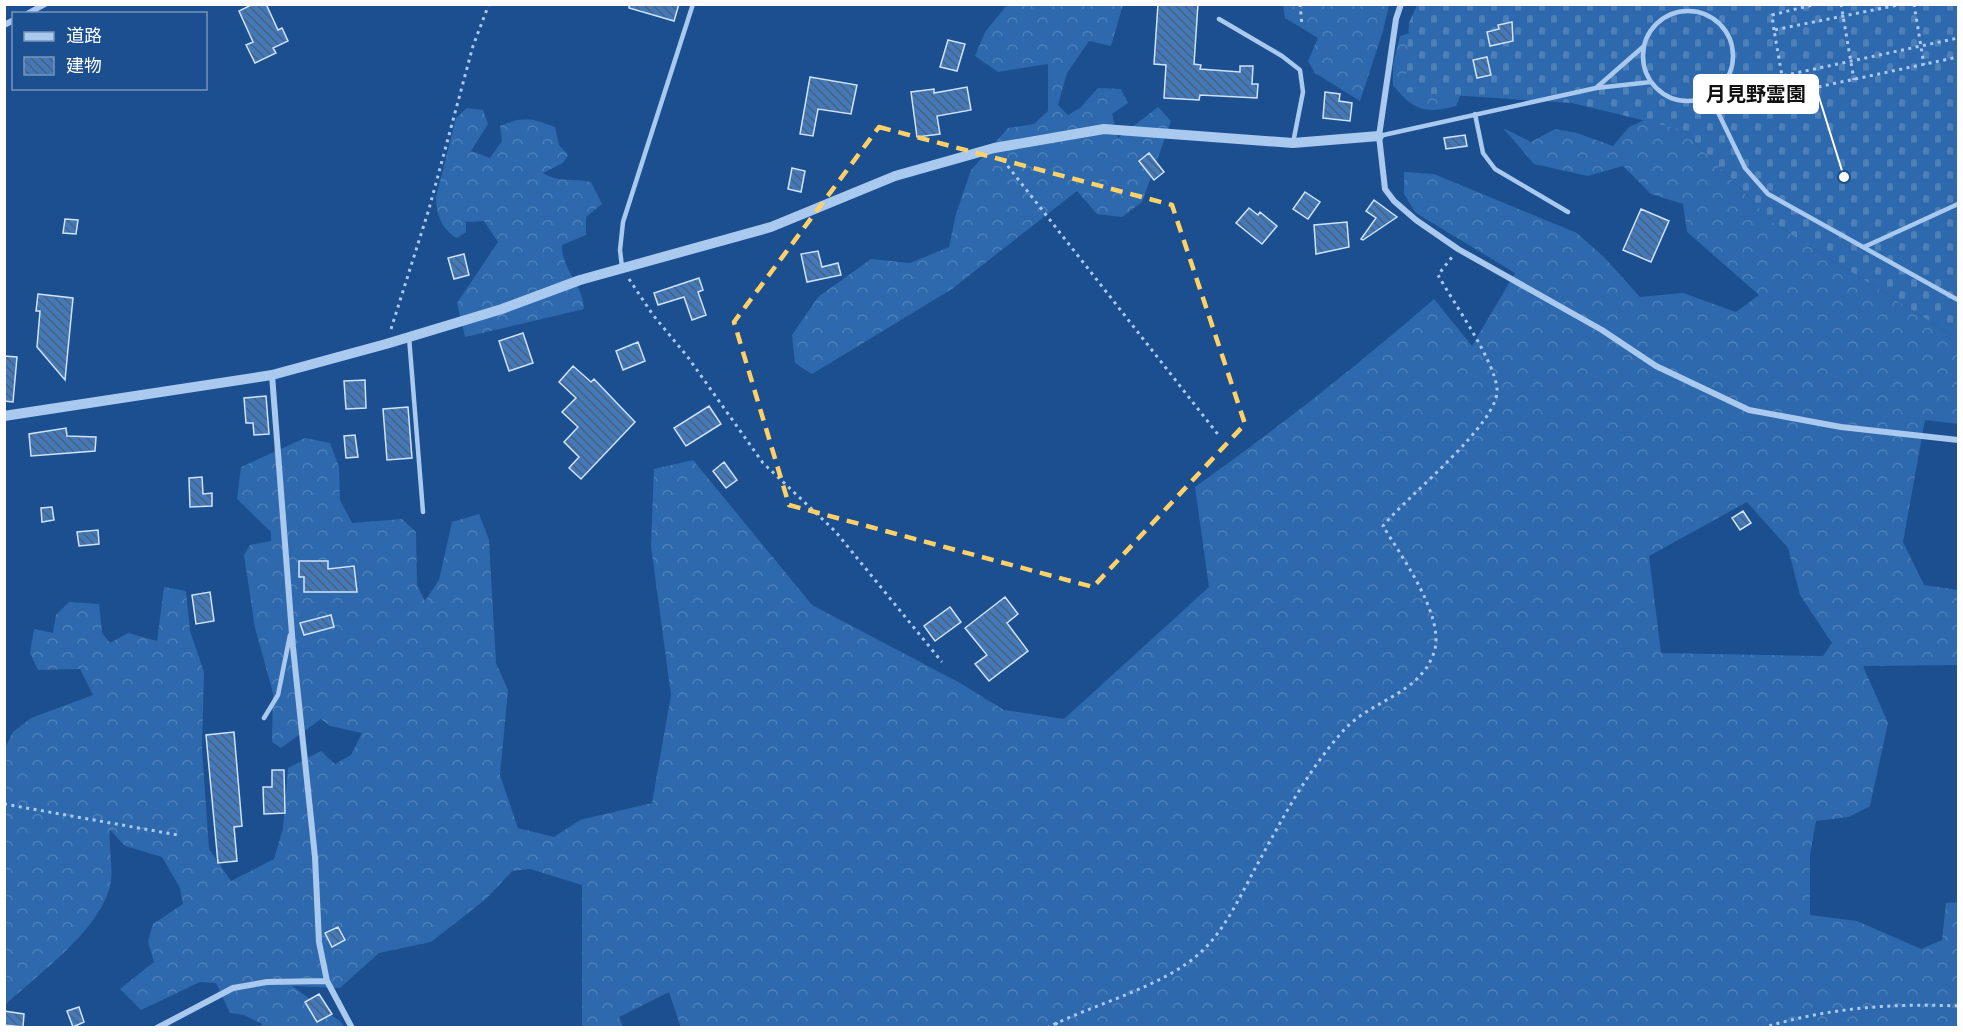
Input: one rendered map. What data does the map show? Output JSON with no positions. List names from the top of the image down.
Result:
{
  "places": ["月見野霊園"],
  "legend": ["道路", "建物"]
}
